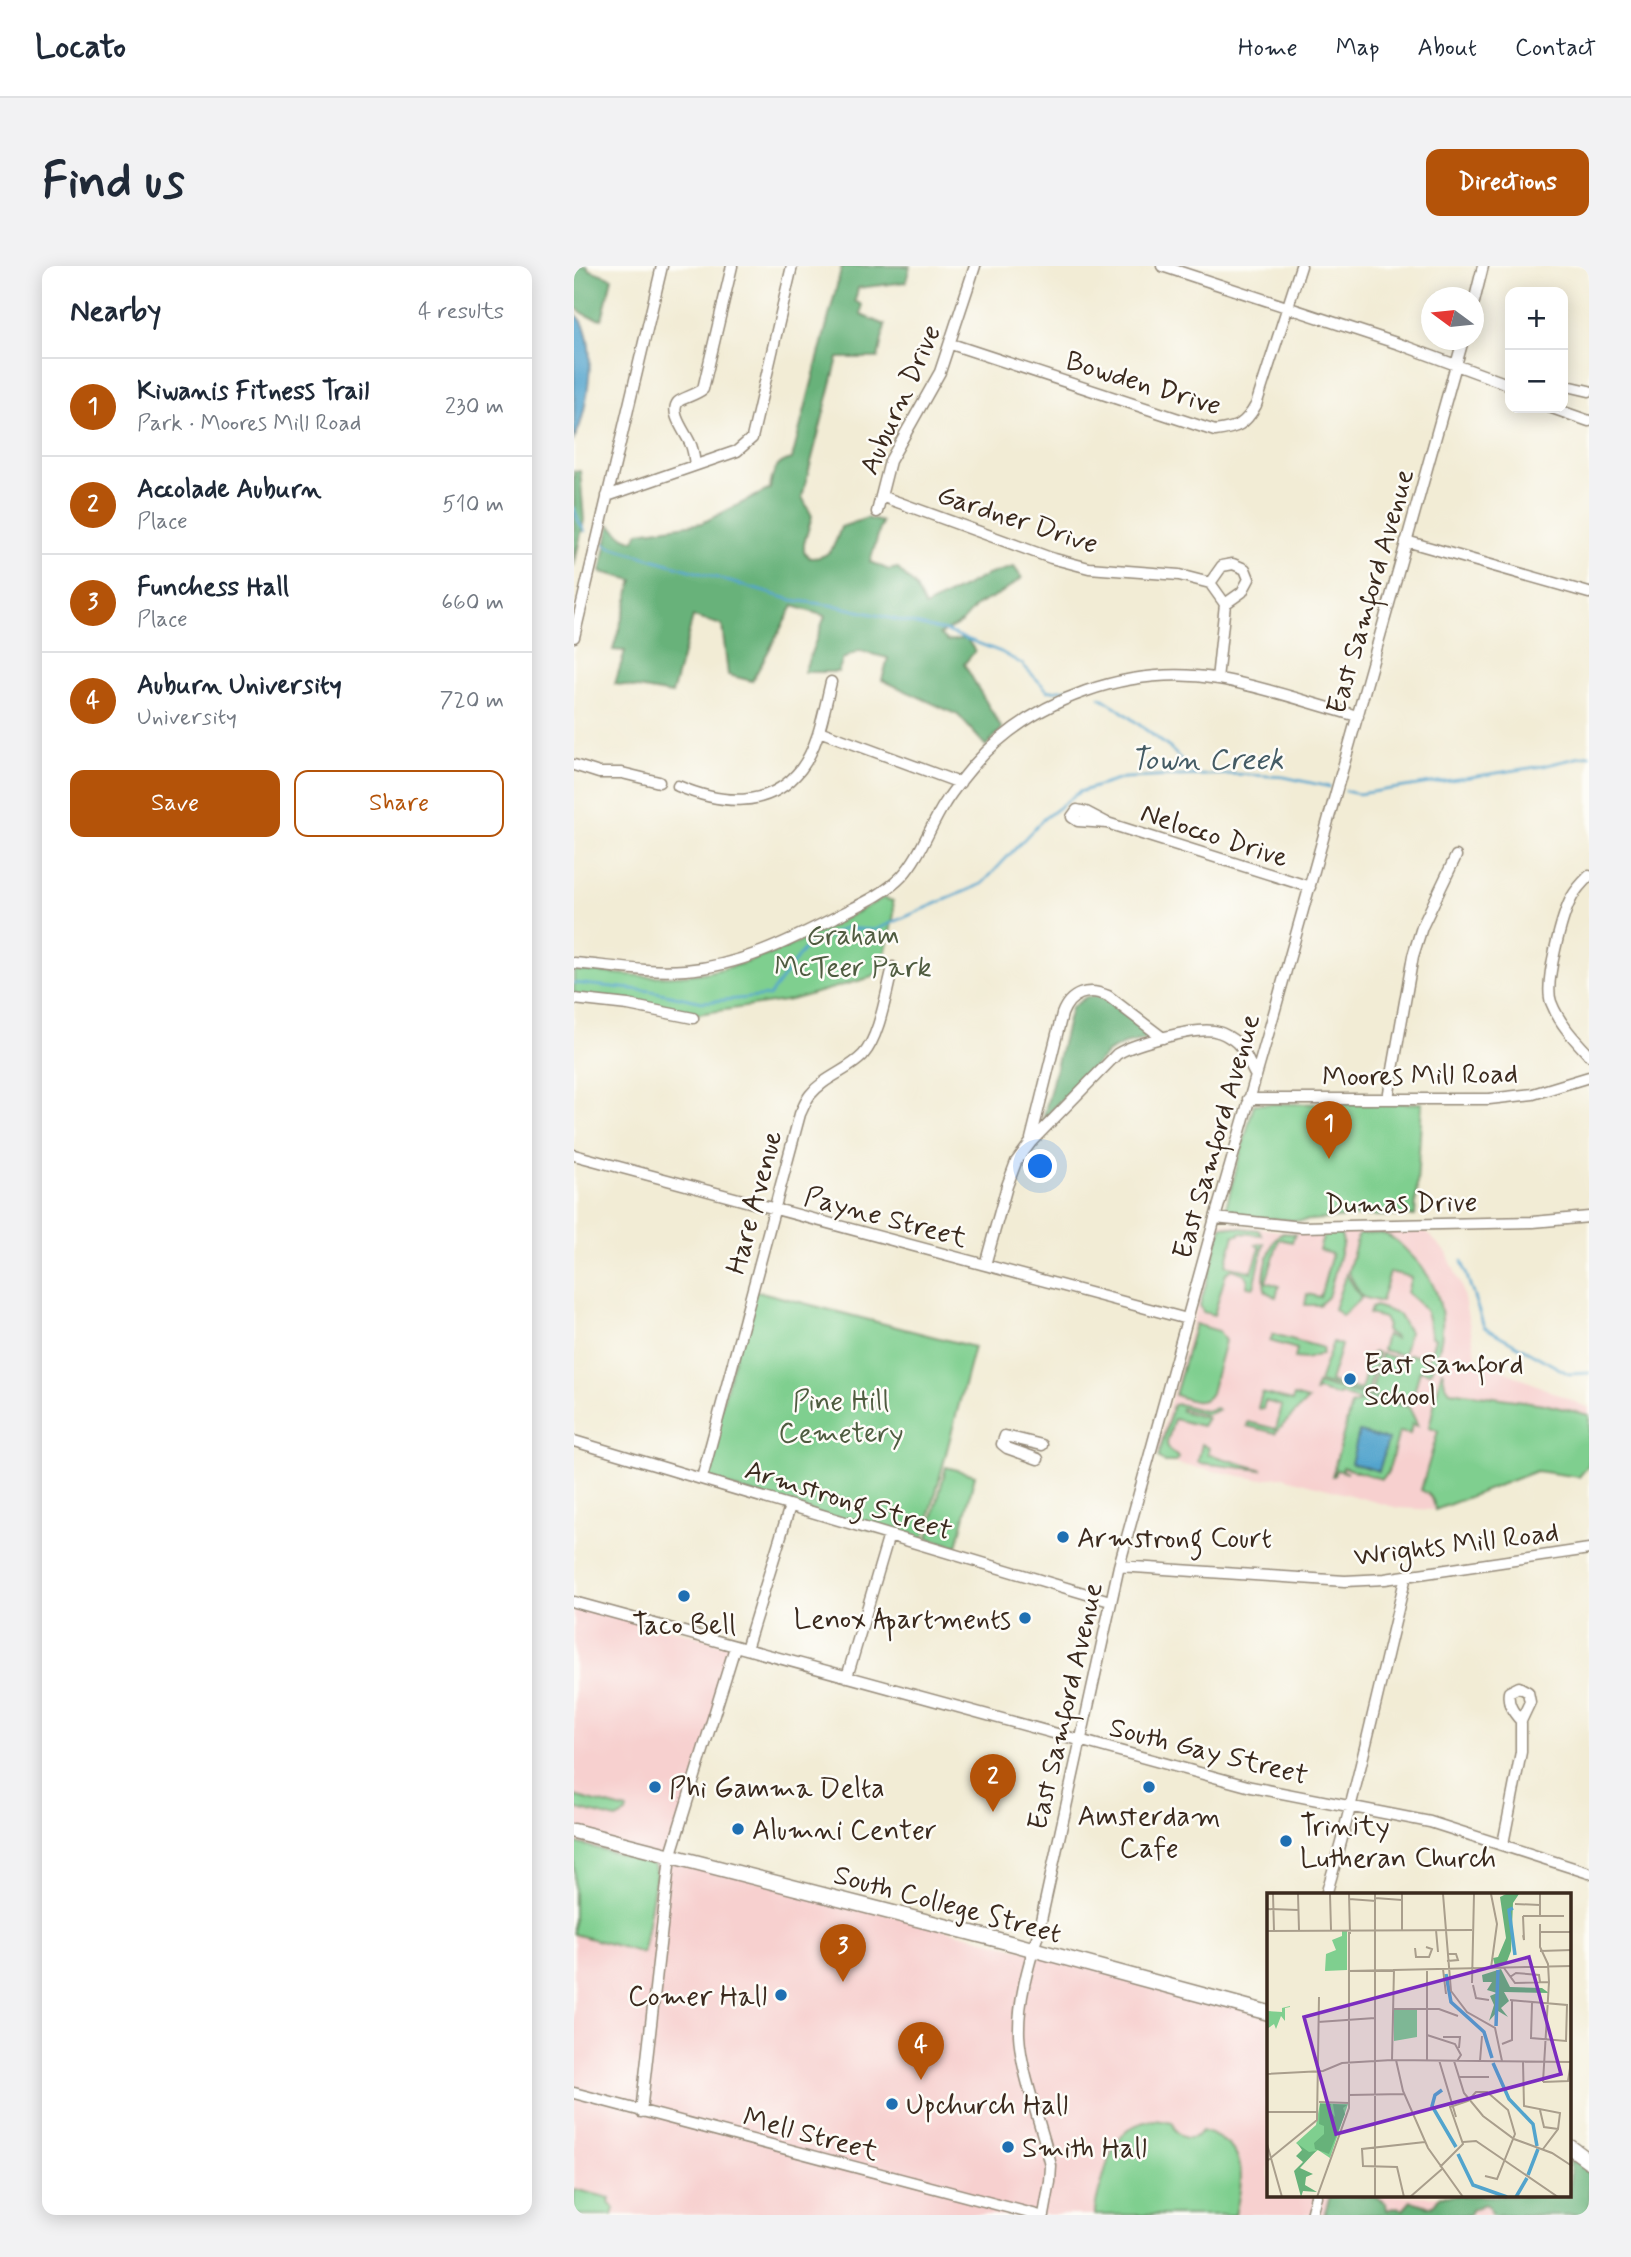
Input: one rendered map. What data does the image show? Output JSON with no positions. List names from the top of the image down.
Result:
{
  "streets": {
    "main road": ["South College Street"],
    "street": [
      "Bowden Drive",
      "Auburn Drive",
      "Gardner Drive",
      "East Samford Avenue",
      "Nelocco Drive",
      "Moores Mill Road",
      "Hare Avenue",
      "Dumas Drive",
      "Payne Street",
      "Armstrong Street",
      "Wrights Mill Road",
      "South Gay Street",
      "Mell Street"
    ]
  },
  "crossings": [
    ["Bowden Drive", "Auburn Drive"],
    ["Auburn Drive", "Gardner Drive"],
    ["East Samford Avenue", "Nelocco Drive"],
    ["East Samford Avenue", "Moores Mill Road"],
    ["East Samford Avenue", "Dumas Drive"],
    ["East Samford Avenue", "Payne Street"],
    ["East Samford Avenue", "Armstrong Street"],
    ["East Samford Avenue", "Wrights Mill Road"],
    ["East Samford Avenue", "South Gay Street"],
    ["East Samford Avenue", "South College Street"],
    ["Hare Avenue", "Payne Street"],
    ["Hare Avenue", "Armstrong Street"]
  ],
  "water": ["Town Creek"],
  "parks": ["Graham McTeer Park", "Pine Hill Cemetery"],
  "places": [
    "East Samford School",
    "Armstrong Court",
    "Taco Bell",
    "Lenox Apartments",
    "Phi Gamma Delta",
    "Amsterdam Cafe",
    "Alumni Center",
    "Trinity Lutheran Church",
    "Comer Hall",
    "Upchurch Hall",
    "Smith Hall"
  ],
  "north": "left",
  "page": {
    "header": "Locato",
    "nav": [
      "Home",
      "Map",
      "About",
      "Contact"
    ],
    "buttons": [
      "Directions",
      ["Save", "Share"]
    ],
    "title": "Find us",
    "heading": ["Nearby", "4 results"],
    "map_buttons": ["+", "−"],
    "list": [
      {
        "mark": "1",
        "name": "Kiwanis Fitness Trail",
        "note": "Park · Moores Mill Road",
        "value": "230 m"
      },
      {
        "mark": "2",
        "name": "Accolade Auburn",
        "note": "Place",
        "value": "510 m"
      },
      {
        "mark": "3",
        "name": "Funchess Hall",
        "note": "Place",
        "value": "660 m"
      },
      {
        "mark": "4",
        "name": "Auburn University",
        "note": "University",
        "value": "720 m"
      }
    ],
    "pins": [
      "1",
      "2",
      "3",
      "4"
    ]
  }
}
